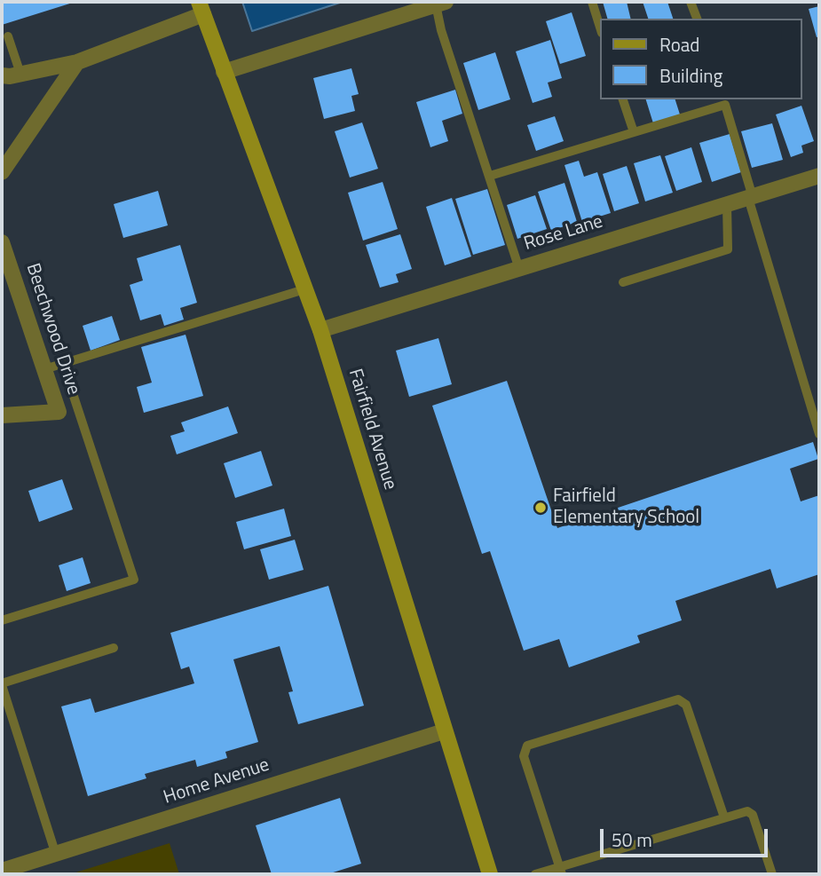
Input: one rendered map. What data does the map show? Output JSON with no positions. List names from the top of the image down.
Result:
{
  "streets": {
    "main road": ["Fairfield Avenue"],
    "street": ["Rose Lane", "Beechwood Drive", "Home Avenue"]
  },
  "crossings": [
    ["Rose Lane", "Fairfield Avenue"],
    ["Fairfield Avenue", "Home Avenue"]
  ],
  "places": ["Fairfield Elementary School"],
  "legend": ["Road", "Building"],
  "scale_bar": "50 m"
}
